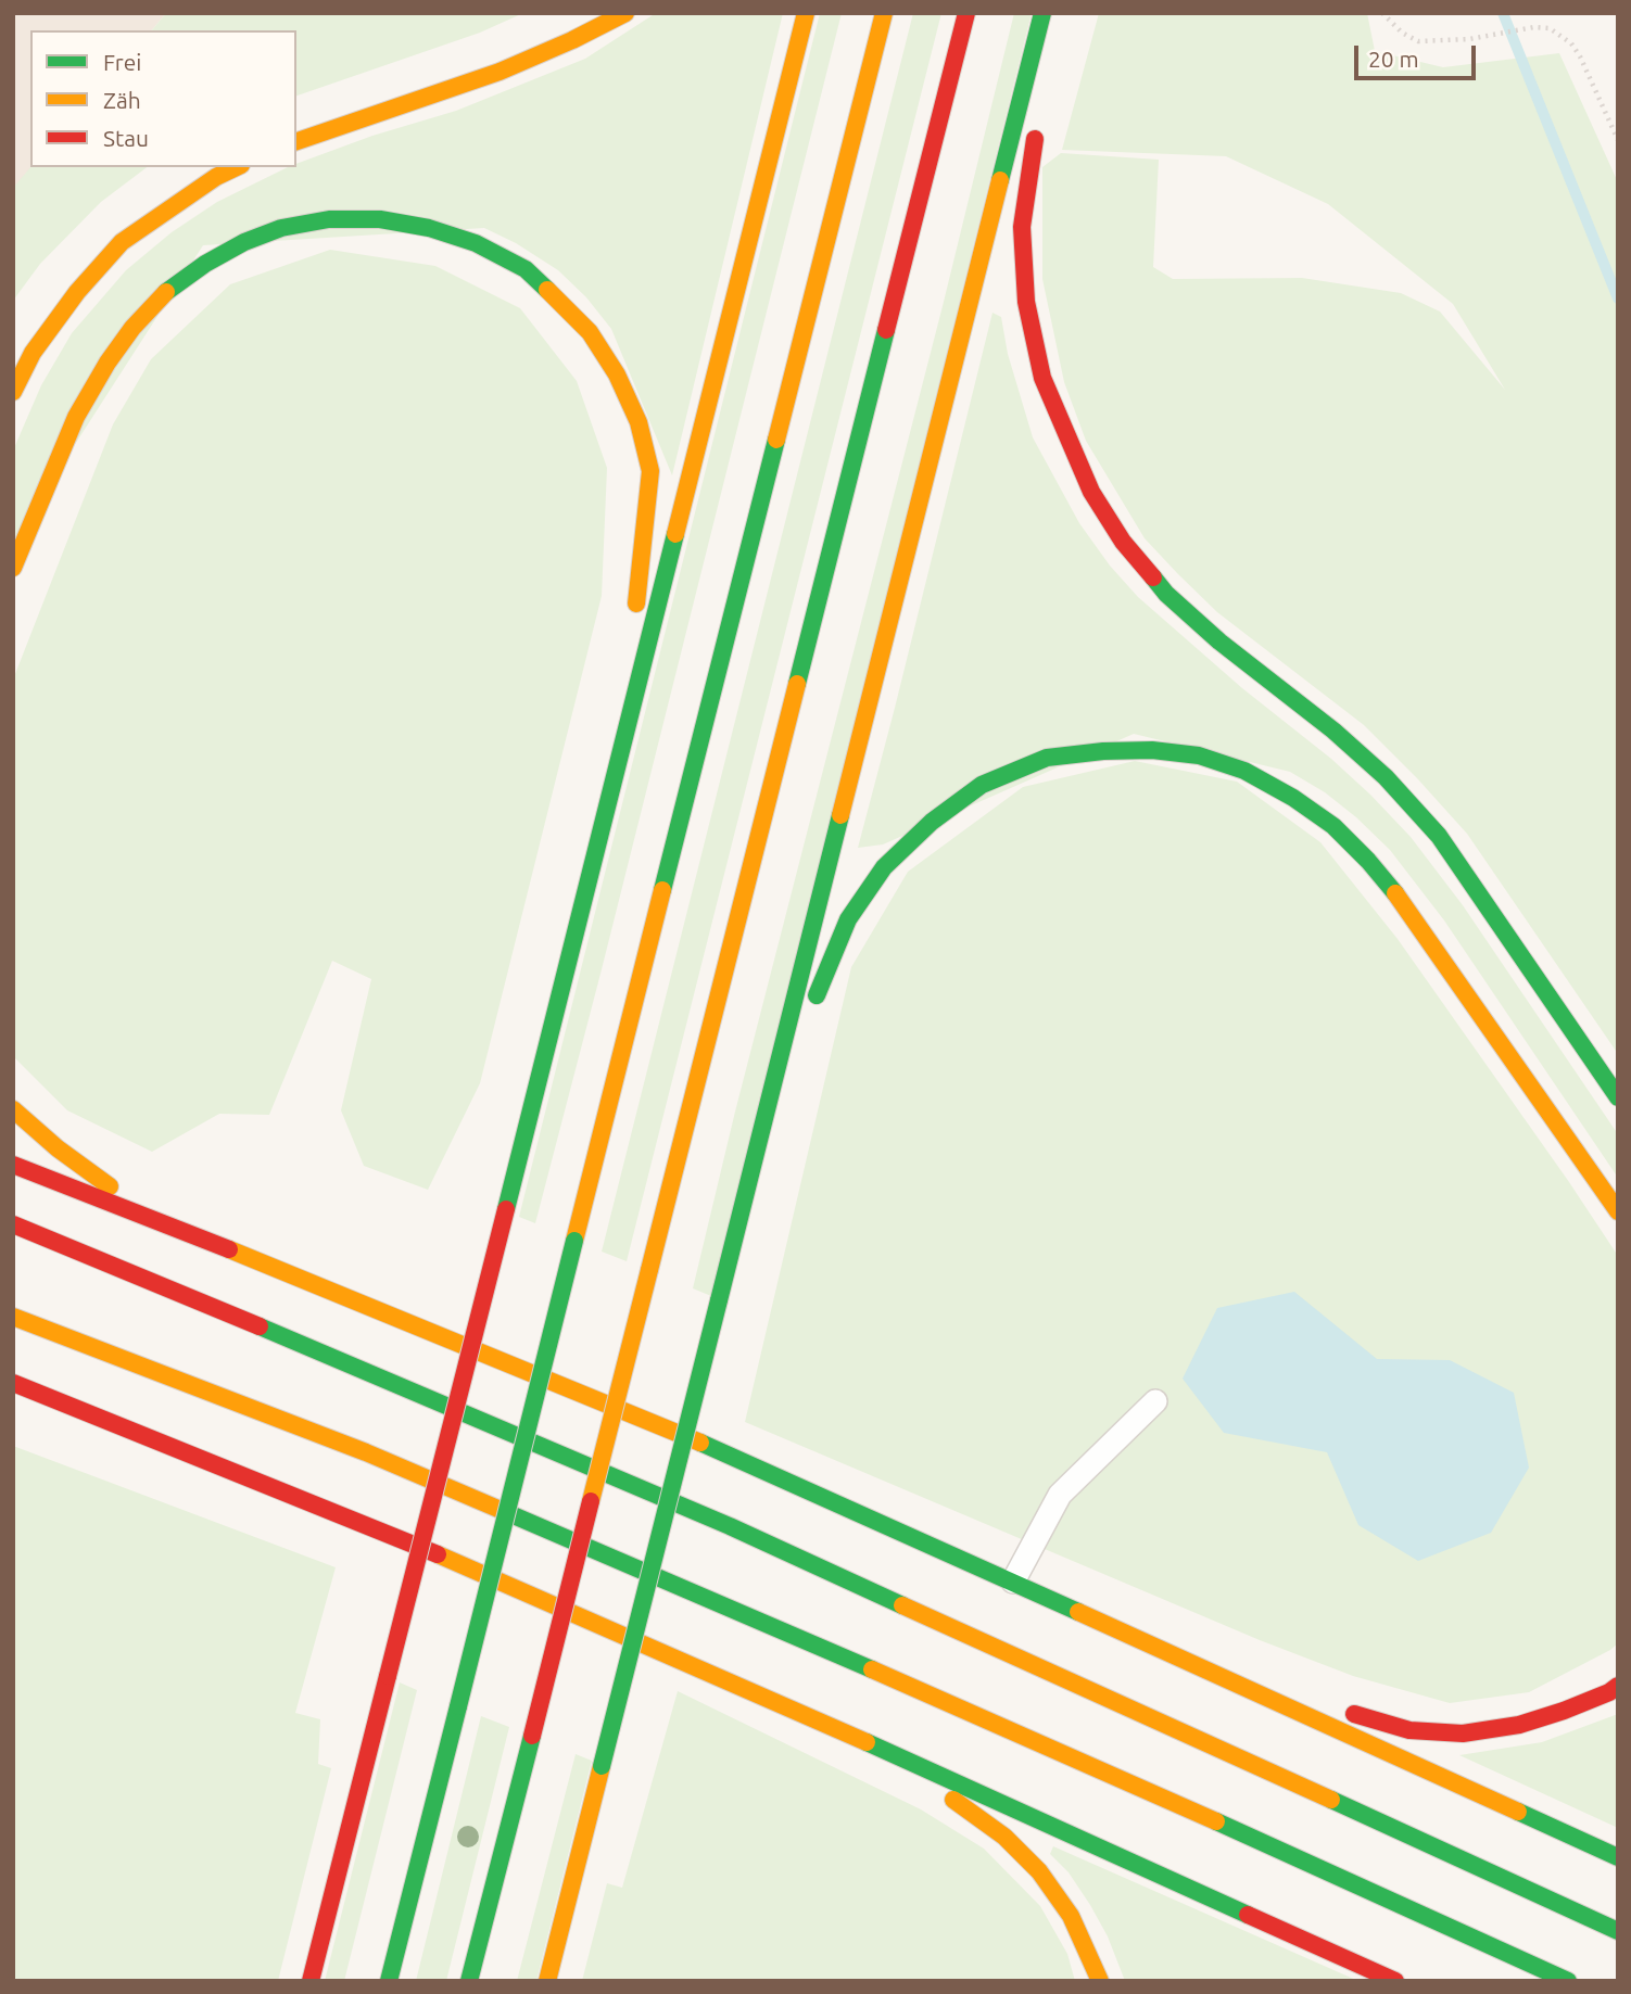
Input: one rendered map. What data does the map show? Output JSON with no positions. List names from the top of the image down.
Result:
{
  "legend": ["Frei", "Zäh", "Stau"],
  "scale_bar": "20 m"
}
